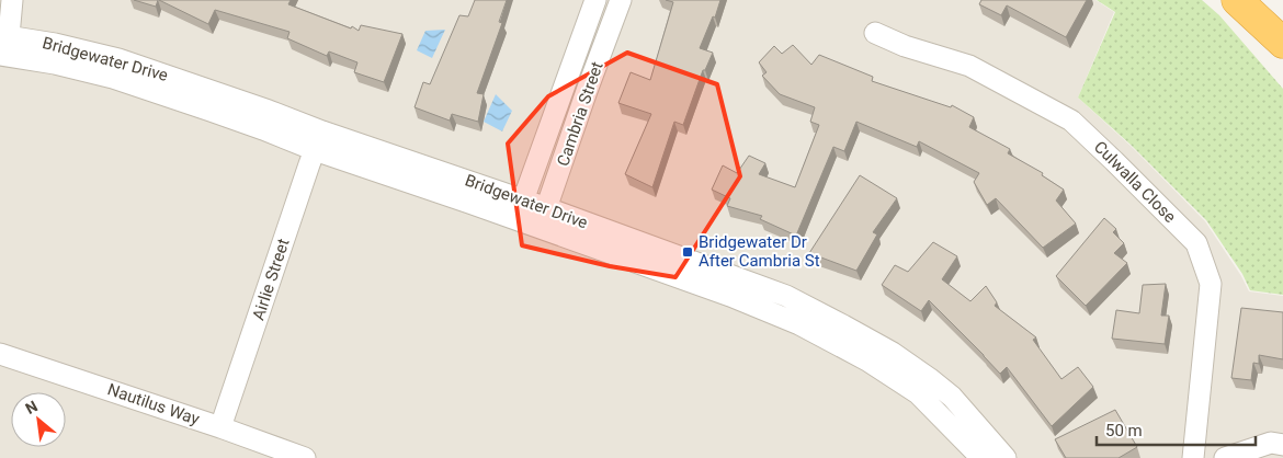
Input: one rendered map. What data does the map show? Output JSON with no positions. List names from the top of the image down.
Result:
{
  "streets": {
    "street": [
      "Bridgewater Drive",
      "Cambria Street",
      "Culwalla Close",
      "Airlie Street",
      "Nautilus Way"
    ]
  },
  "crossings": [
    ["Bridgewater Drive", "Cambria Street"],
    ["Bridgewater Drive", "Airlie Street"],
    ["Airlie Street", "Nautilus Way"]
  ],
  "places": {
    "transit": ["Bridgewater Dr After Cambria St"]
  },
  "scale_bar": "50 m",
  "north": "top left"
}
